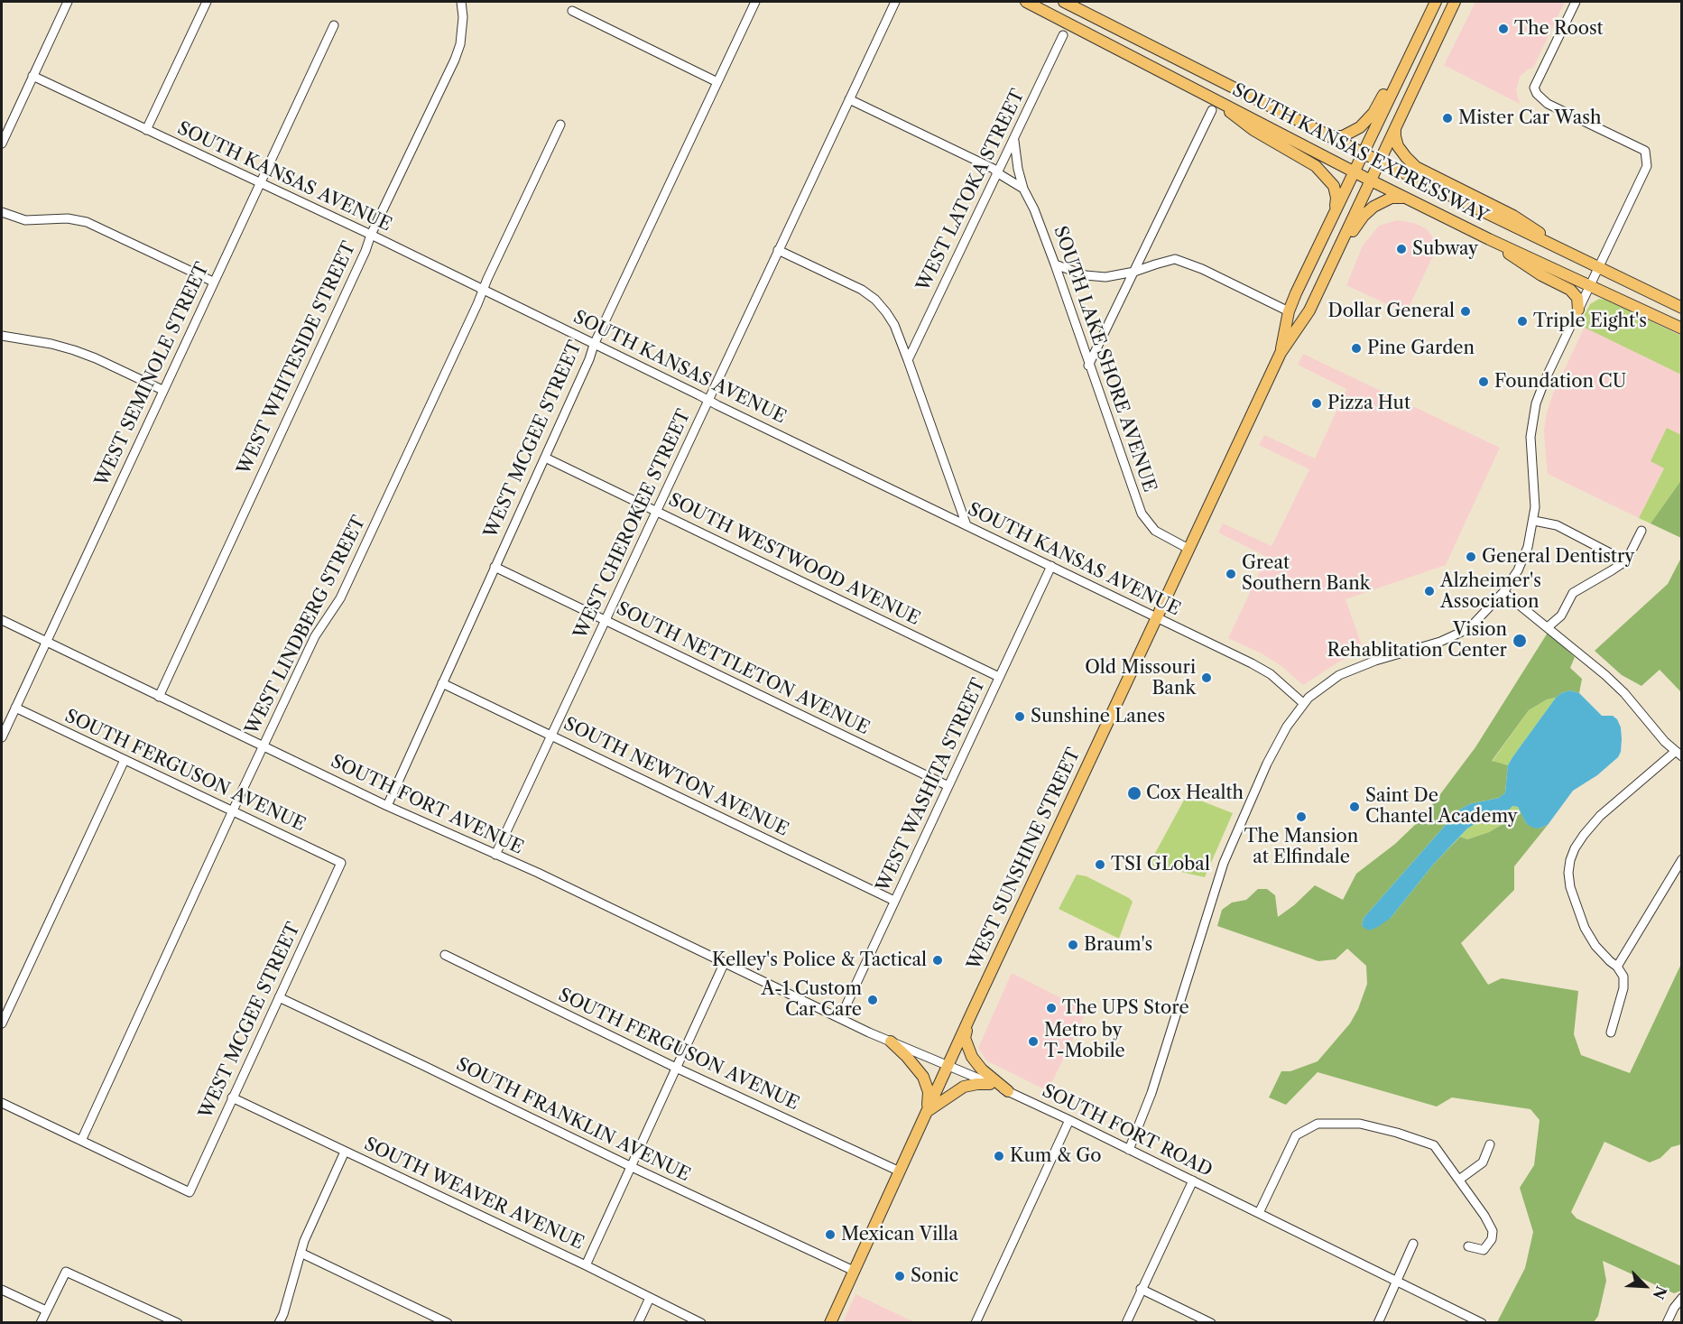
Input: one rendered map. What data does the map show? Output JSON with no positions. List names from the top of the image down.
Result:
{
  "streets": {
    "main road": ["SOUTH KANSAS EXPRESSWAY", "WEST SUNSHINE STREET"],
    "street": [
      "SOUTH KANSAS AVENUE",
      "WEST LATOKA STREET",
      "WEST WHITESIDE STREET",
      "SOUTH LAKE SHORE AVENUE",
      "WEST SEMINOLE STREET",
      "WEST MCGEE STREET",
      "WEST CHEROKEE STREET",
      "SOUTH WESTWOOD AVENUE",
      "WEST LINDBERG STREET",
      "SOUTH NETTLETON AVENUE",
      "SOUTH FERGUSON AVENUE",
      "SOUTH NEWTON AVENUE",
      "WEST WASHITA STREET",
      "SOUTH FORT AVENUE",
      "SOUTH FRANKLIN AVENUE",
      "SOUTH FORT ROAD",
      "SOUTH WEAVER AVENUE"
    ]
  },
  "crossings": [
    ["SOUTH KANSAS EXPRESSWAY", "WEST SUNSHINE STREET"],
    ["SOUTH KANSAS AVENUE", "WEST WHITESIDE STREET"],
    ["SOUTH KANSAS AVENUE", "WEST SEMINOLE STREET"],
    ["SOUTH KANSAS AVENUE", "WEST MCGEE STREET"],
    ["SOUTH KANSAS AVENUE", "WEST CHEROKEE STREET"],
    ["SOUTH KANSAS AVENUE", "WEST LINDBERG STREET"],
    ["SOUTH KANSAS AVENUE", "WEST WASHITA STREET"],
    ["SOUTH KANSAS AVENUE", "WEST SUNSHINE STREET"],
    ["WEST LATOKA STREET", "SOUTH LAKE SHORE AVENUE"],
    ["WEST WHITESIDE STREET", "SOUTH FORT AVENUE"],
    ["SOUTH LAKE SHORE AVENUE", "WEST SUNSHINE STREET"],
    ["WEST SEMINOLE STREET", "SOUTH FERGUSON AVENUE"],
    ["WEST SEMINOLE STREET", "SOUTH FORT AVENUE"],
    ["WEST MCGEE STREET", "SOUTH WESTWOOD AVENUE"],
    ["WEST MCGEE STREET", "WEST LINDBERG STREET"],
    ["WEST MCGEE STREET", "SOUTH NETTLETON AVENUE"],
    ["WEST MCGEE STREET", "SOUTH FERGUSON AVENUE"],
    ["WEST MCGEE STREET", "SOUTH NEWTON AVENUE"],
    ["WEST MCGEE STREET", "SOUTH FORT AVENUE"],
    ["WEST MCGEE STREET", "SOUTH FRANKLIN AVENUE"],
    ["WEST MCGEE STREET", "SOUTH WEAVER AVENUE"],
    ["WEST CHEROKEE STREET", "SOUTH WESTWOOD AVENUE"],
    ["WEST CHEROKEE STREET", "SOUTH NETTLETON AVENUE"],
    ["WEST CHEROKEE STREET", "SOUTH NEWTON AVENUE"],
    ["WEST CHEROKEE STREET", "SOUTH FORT AVENUE"],
    ["SOUTH WESTWOOD AVENUE", "WEST WASHITA STREET"],
    ["WEST LINDBERG STREET", "SOUTH FERGUSON AVENUE"],
    ["WEST LINDBERG STREET", "SOUTH FORT AVENUE"],
    ["SOUTH NETTLETON AVENUE", "WEST WASHITA STREET"],
    ["SOUTH FERGUSON AVENUE", "WEST SUNSHINE STREET"],
    ["SOUTH NEWTON AVENUE", "WEST WASHITA STREET"],
    ["WEST WASHITA STREET", "SOUTH FORT AVENUE"],
    ["WEST WASHITA STREET", "SOUTH FORT ROAD"],
    ["SOUTH FORT AVENUE", "SOUTH FORT ROAD"],
    ["WEST SUNSHINE STREET", "SOUTH FRANKLIN AVENUE"],
    ["WEST SUNSHINE STREET", "SOUTH FORT ROAD"]
  ],
  "places": [
    "The Roost",
    "Mister Car Wash",
    "Subway",
    "Dollar General",
    "Triple Eight's",
    "Pine Garden",
    "Foundation CU",
    "Pizza Hut",
    "General Dentistry",
    "Great Southern Bank",
    "Alzheimer's Association",
    "Vision Rehablitation Center",
    "Old Missouri Bank",
    "Sunshine Lanes",
    "Cox Health",
    "Saint De Chantel Academy",
    "The Mansion at Elfindale",
    "TSI GLobal",
    "Braum's",
    "Kelley's Police & Tactical",
    "A-1 Custom Car Care",
    "The UPS Store",
    "Metro by T-Mobile",
    "Kum & Go",
    "Mexican Villa",
    "Sonic"
  ],
  "north": "bottom right"
}
